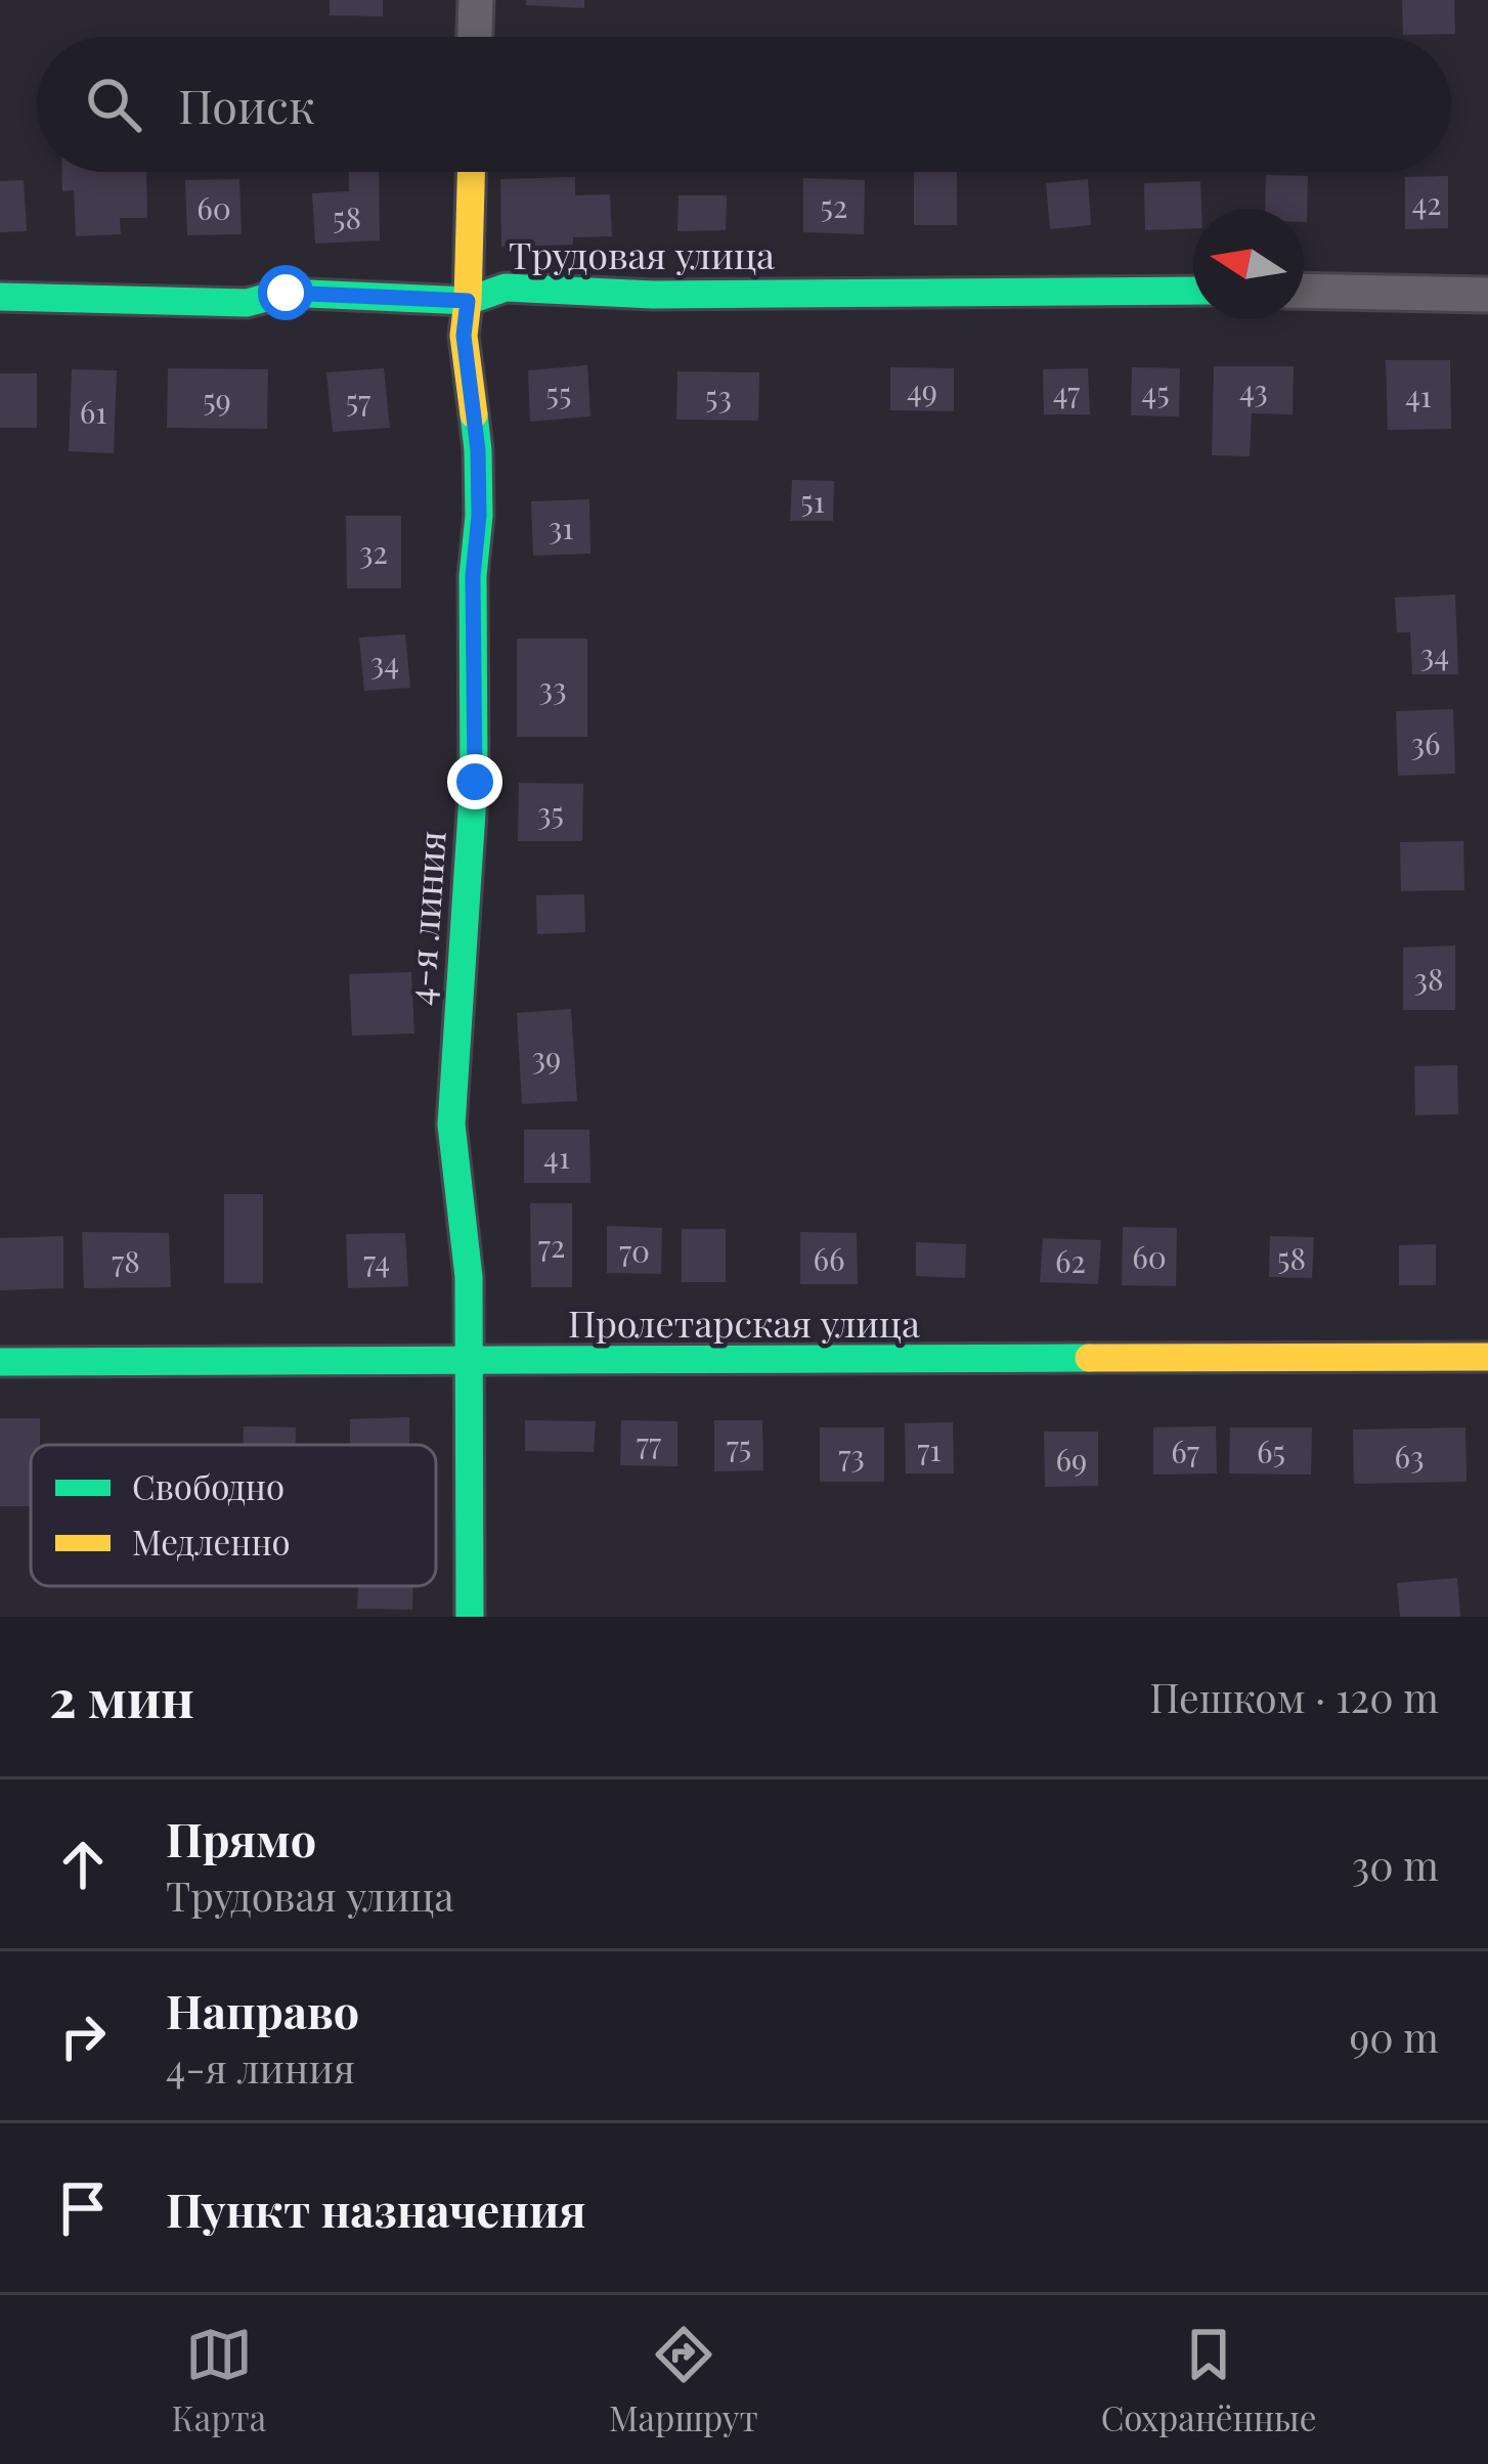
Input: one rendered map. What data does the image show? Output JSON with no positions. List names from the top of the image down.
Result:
{
  "streets": {
    "street": ["Трудовая улица", "4-я линия", "Пролетарская улица"]
  },
  "crossings": [
    ["Трудовая улица", "4-я линия"],
    ["4-я линия", "Пролетарская улица"]
  ],
  "house_numbers": [
    "42",
    "52",
    "60",
    "58",
    "49",
    "43",
    "47",
    "45",
    "55",
    "41",
    "53",
    "59",
    "57",
    "61",
    "51",
    "31",
    "32",
    "34",
    "34",
    "33",
    "36",
    "35",
    "38",
    "39",
    "41",
    "72",
    "70",
    "60",
    "58",
    "66",
    "78",
    "74",
    "62",
    "77",
    "75",
    "71",
    "67",
    "65",
    "73",
    "63",
    "69"
  ],
  "legend": ["Свободно", "Медленно"],
  "north": "left",
  "page": {
    "search": "Поиск",
    "heading": ["2 мин", "Пешком · 120 m"],
    "list": [
      ["Прямо", "Трудовая улица", "30 m"],
      ["Направо", "4-я линия", "90 m"],
      "Пункт назначения"
    ],
    "nav": ["Карта", "Маршрут", "Сохранённые"]
  }
}
